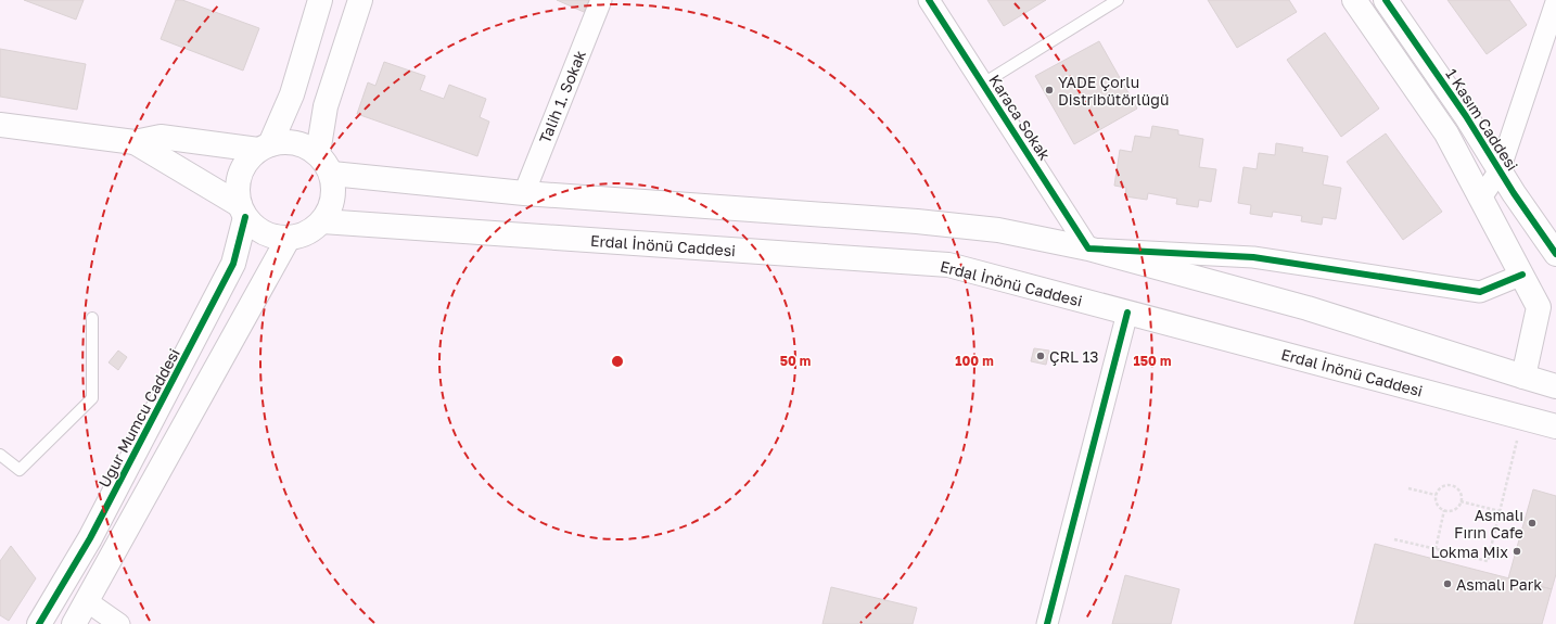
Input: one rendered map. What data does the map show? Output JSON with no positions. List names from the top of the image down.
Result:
{
  "streets": {
    "main road": ["1 Kasım Caddesi", "Erdal İnönü Caddesi", "Uğur Mumcu Caddesi"],
    "street": ["Talih 1. Sokak", "Karaca Sokak"]
  },
  "crossings": [
    ["Erdal İnönü Caddesi", "Uğur Mumcu Caddesi"]
  ],
  "places": [
    "YADE Çorlu Distribütörlüğü",
    "ÇRL 13",
    "Asmalı Fırın Cafe",
    "Lokma Mix",
    "Asmalı Park"
  ],
  "rings": ["50 m", "100 m", "150 m"]
}
